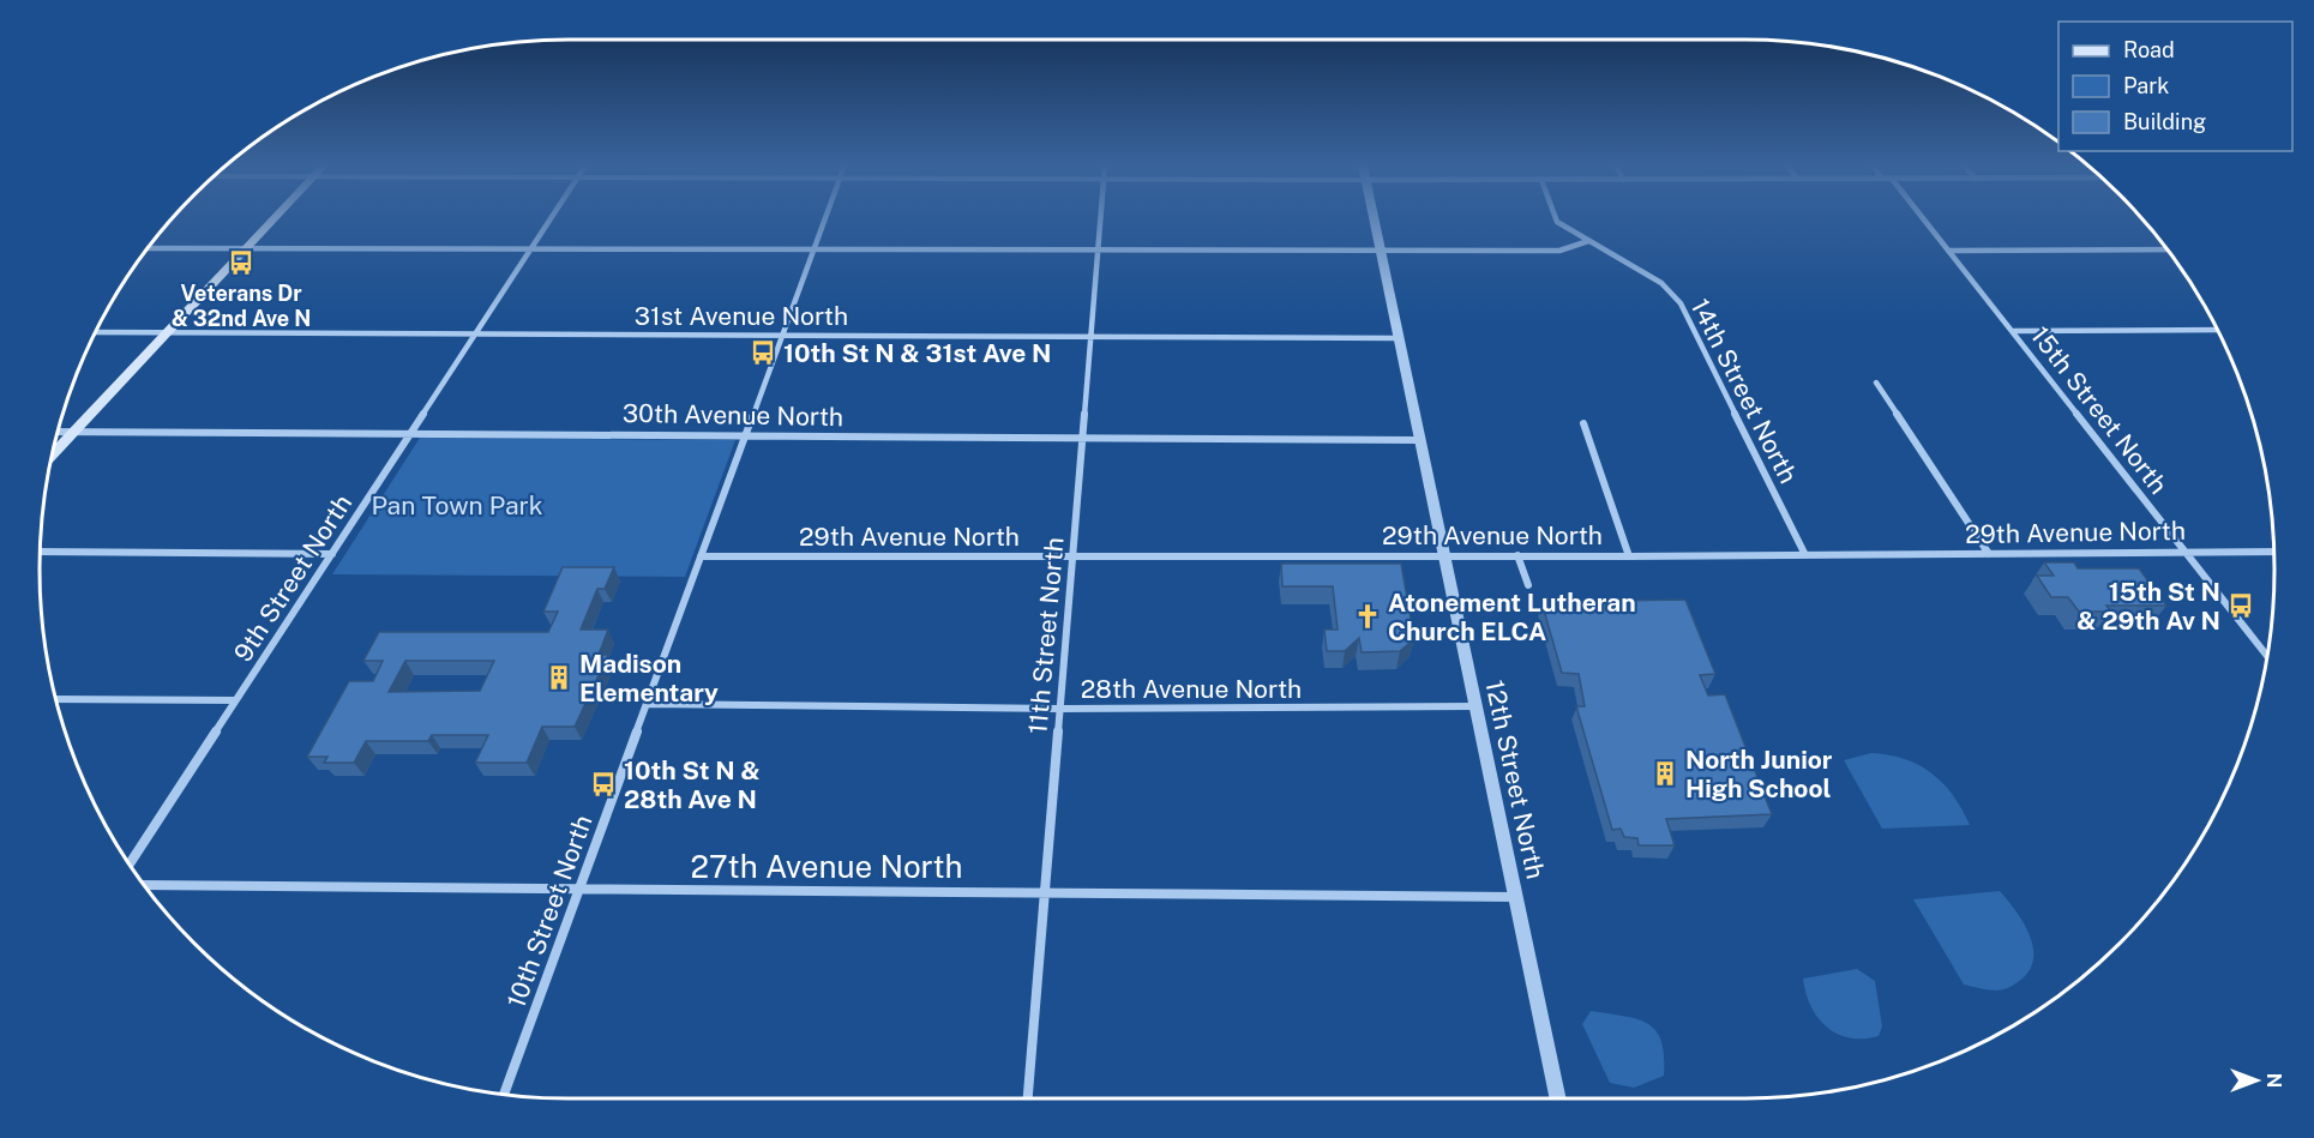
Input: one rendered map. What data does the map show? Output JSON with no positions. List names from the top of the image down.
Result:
{
  "streets": {
    "street": [
      "31st Avenue North",
      "14th Street North",
      "15th Street North",
      "30th Avenue North",
      "29th Avenue North",
      "9th Street North",
      "11th Street North",
      "28th Avenue North",
      "12th Street North",
      "27th Avenue North",
      "10th Street North"
    ]
  },
  "crossings": [
    ["31st Avenue North", "9th Street North"],
    ["31st Avenue North", "11th Street North"],
    ["31st Avenue North", "12th Street North"],
    ["31st Avenue North", "10th Street North"],
    ["14th Street North", "29th Avenue North"],
    ["15th Street North", "29th Avenue North"],
    ["30th Avenue North", "9th Street North"],
    ["30th Avenue North", "11th Street North"],
    ["30th Avenue North", "12th Street North"],
    ["30th Avenue North", "10th Street North"],
    ["29th Avenue North", "11th Street North"],
    ["29th Avenue North", "12th Street North"],
    ["29th Avenue North", "10th Street North"],
    ["11th Street North", "28th Avenue North"],
    ["11th Street North", "27th Avenue North"],
    ["28th Avenue North", "12th Street North"],
    ["28th Avenue North", "10th Street North"],
    ["12th Street North", "27th Avenue North"],
    ["27th Avenue North", "10th Street North"]
  ],
  "parks": ["Pan Town Park"],
  "places": {
    "bus stop": [
      "Veterans Dr & 32nd Ave N",
      "10th St N & 31st Ave N",
      "15th St N & 29th Av N",
      "10th St N & 28th Ave N"
    ],
    "church": ["Atonement Lutheran Church ELCA"],
    "building": ["Madison Elementary", "North Junior High School"]
  },
  "legend": ["Road", "Park", "Building"],
  "north": "right"
}
